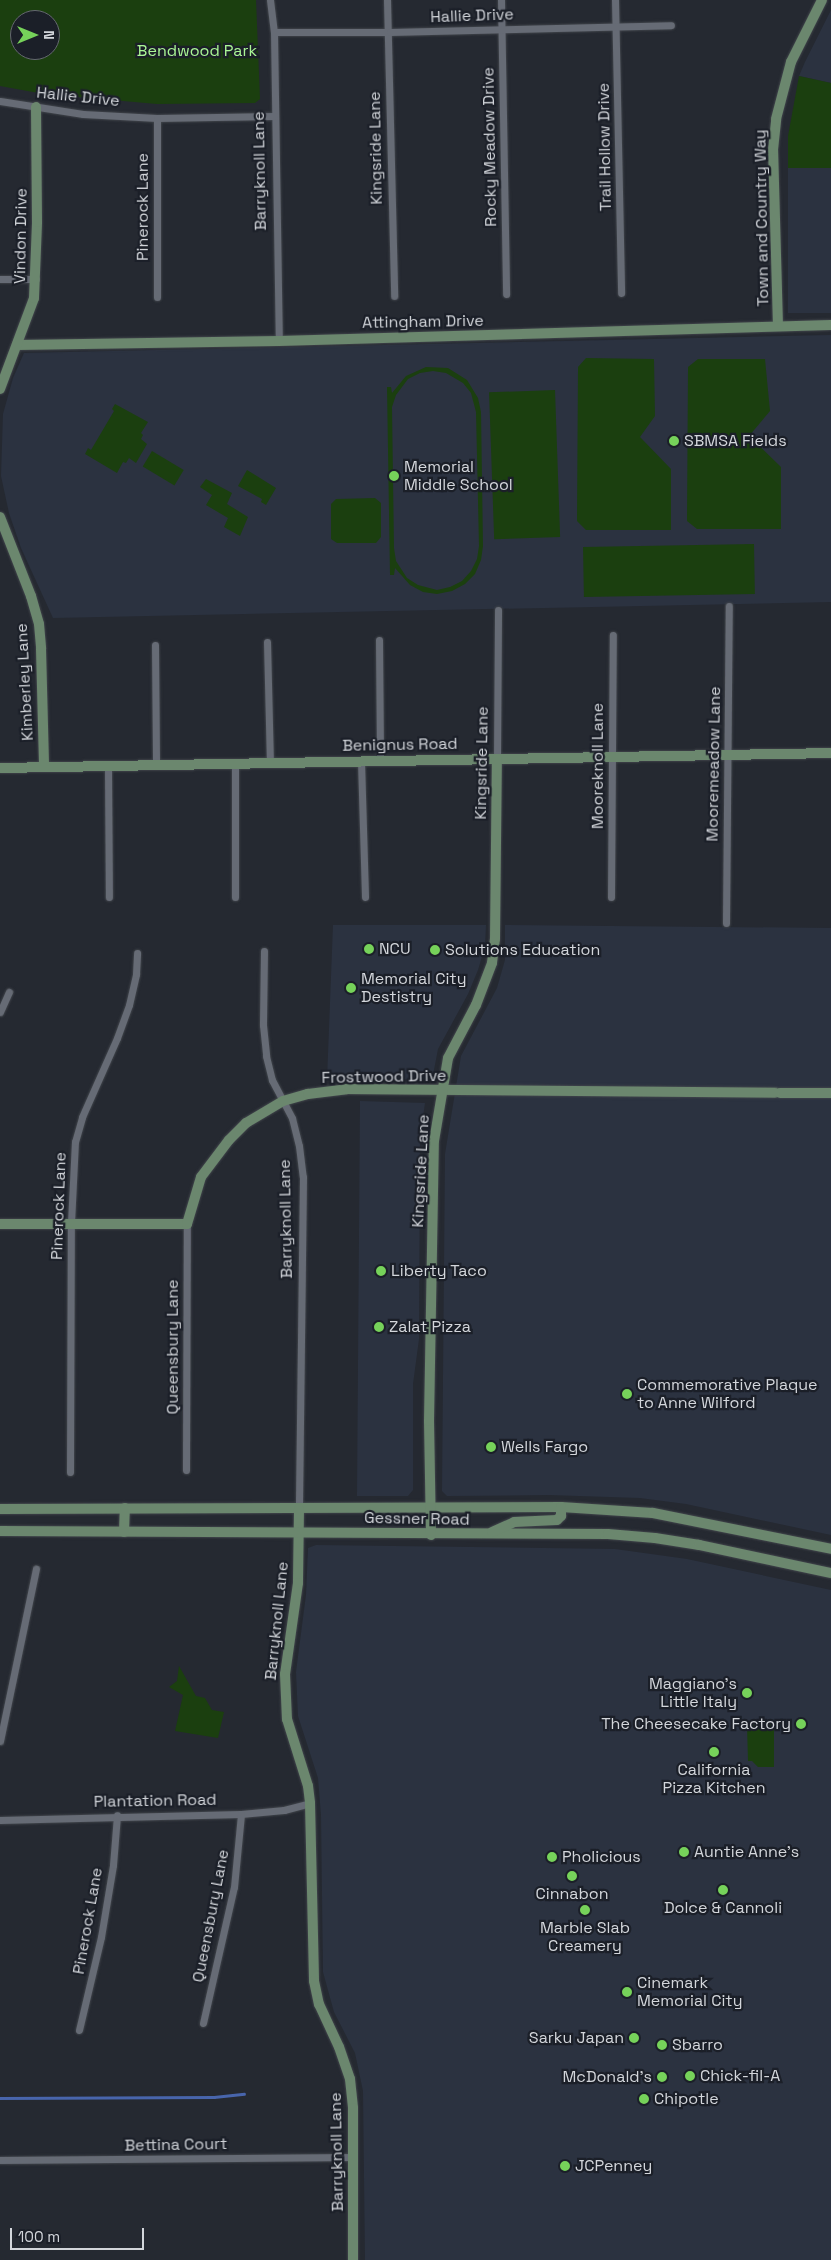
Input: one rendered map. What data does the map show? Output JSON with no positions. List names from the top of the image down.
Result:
{
  "streets": {
    "street": [
      "Hallie Drive",
      "Rocky Meadow Drive",
      "Trail Hollow Drive",
      "Kingsride Lane",
      "Barryknoll Lane",
      "Pinerock Lane",
      "Town and Country Way",
      "Vindon Drive",
      "Attingham Drive",
      "Kimberley Lane",
      "Benignus Road",
      "Mooremeadow Lane",
      "Mooreknoll Lane",
      "Frostwood Drive",
      "Queensbury Lane",
      "Gessner Road",
      "Plantation Road",
      "Bettina Court"
    ]
  },
  "crossings": [
    ["Hallie Drive", "Rocky Meadow Drive"],
    ["Hallie Drive", "Trail Hollow Drive"],
    ["Hallie Drive", "Kingsride Lane"],
    ["Hallie Drive", "Barryknoll Lane"],
    ["Hallie Drive", "Pinerock Lane"],
    ["Hallie Drive", "Vindon Drive"],
    ["Kingsride Lane", "Benignus Road"],
    ["Kingsride Lane", "Frostwood Drive"],
    ["Kingsride Lane", "Gessner Road"],
    ["Barryknoll Lane", "Attingham Drive"],
    ["Barryknoll Lane", "Frostwood Drive"],
    ["Barryknoll Lane", "Gessner Road"],
    ["Barryknoll Lane", "Plantation Road"],
    ["Barryknoll Lane", "Bettina Court"],
    ["Pinerock Lane", "Plantation Road"],
    ["Town and Country Way", "Attingham Drive"],
    ["Vindon Drive", "Attingham Drive"],
    ["Kimberley Lane", "Benignus Road"],
    ["Benignus Road", "Mooremeadow Lane"],
    ["Benignus Road", "Mooreknoll Lane"],
    ["Frostwood Drive", "Queensbury Lane"],
    ["Queensbury Lane", "Plantation Road"]
  ],
  "parks": ["Bendwood Park"],
  "places": [
    "SBMSA Fields",
    "Memorial Middle School",
    "NCU",
    "Solutions Education",
    "Memorial City Destistry",
    "Liberty Taco",
    "Zalat Pizza",
    "Commemorative Plaque to Anne Wilford",
    "Wells Fargo",
    "Maggiano's Little Italy",
    "The Cheesecake Factory",
    "California Pizza Kitchen",
    "Auntie Anne's",
    "Pholicious",
    "Cinnabon",
    "Dolce & Cannoli",
    "Marble Slab Creamery",
    "Cinemark Memorial City",
    "Sarku Japan",
    "Sbarro",
    "Chick-fil-A",
    "McDonald's",
    "Chipotle",
    "JCPenney"
  ],
  "scale_bar": "100 m",
  "north": "right"
}
